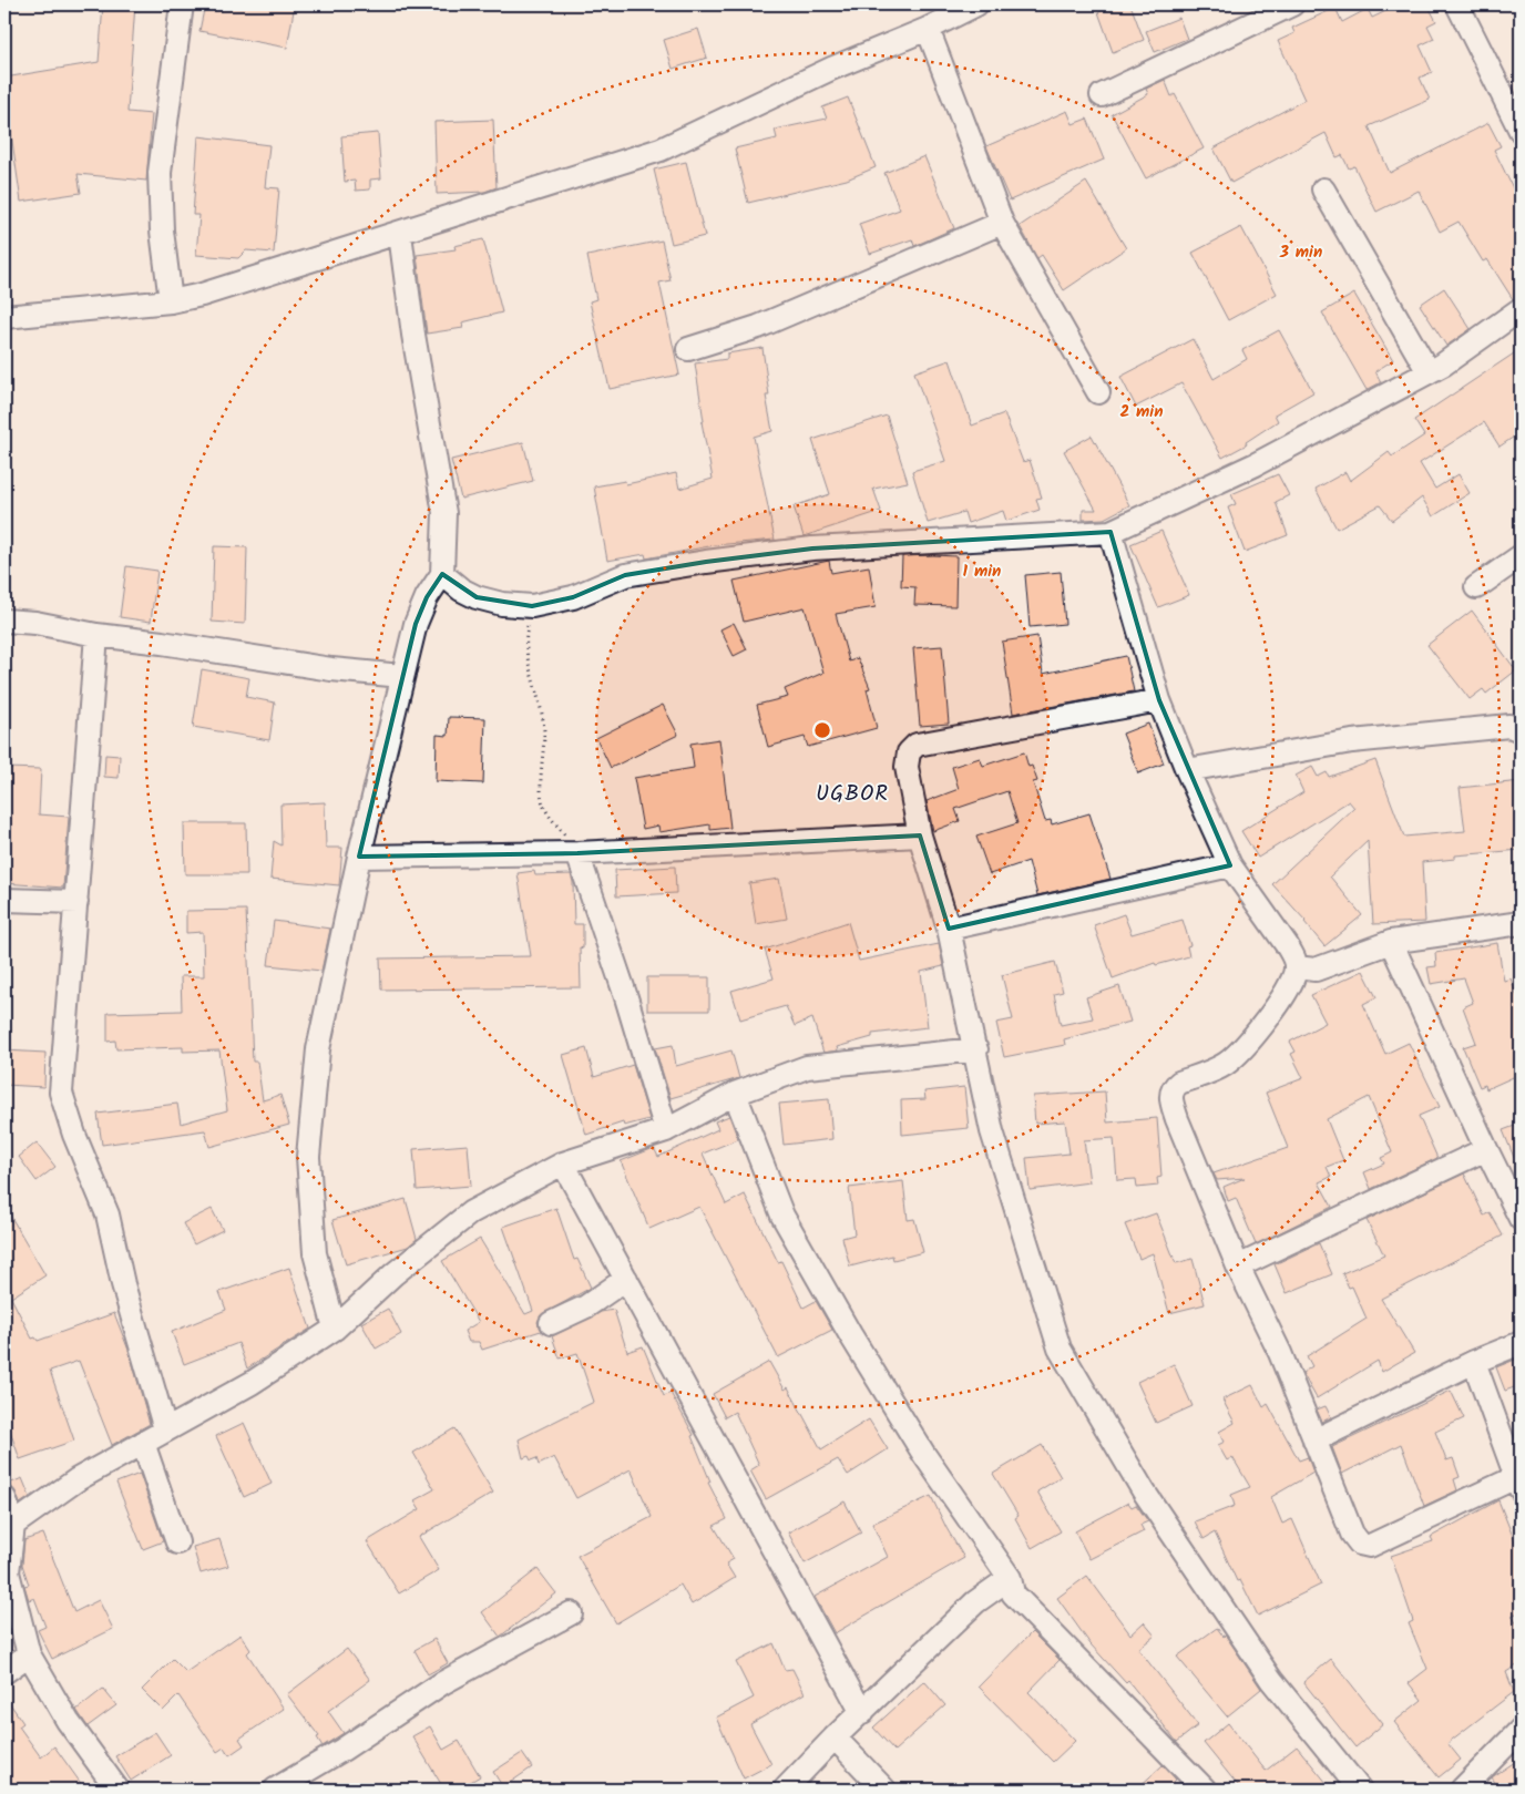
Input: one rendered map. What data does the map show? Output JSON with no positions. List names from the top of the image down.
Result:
{
  "districts": ["UGBOR"],
  "rings": ["3 min", "2 min", "1 min"]
}
